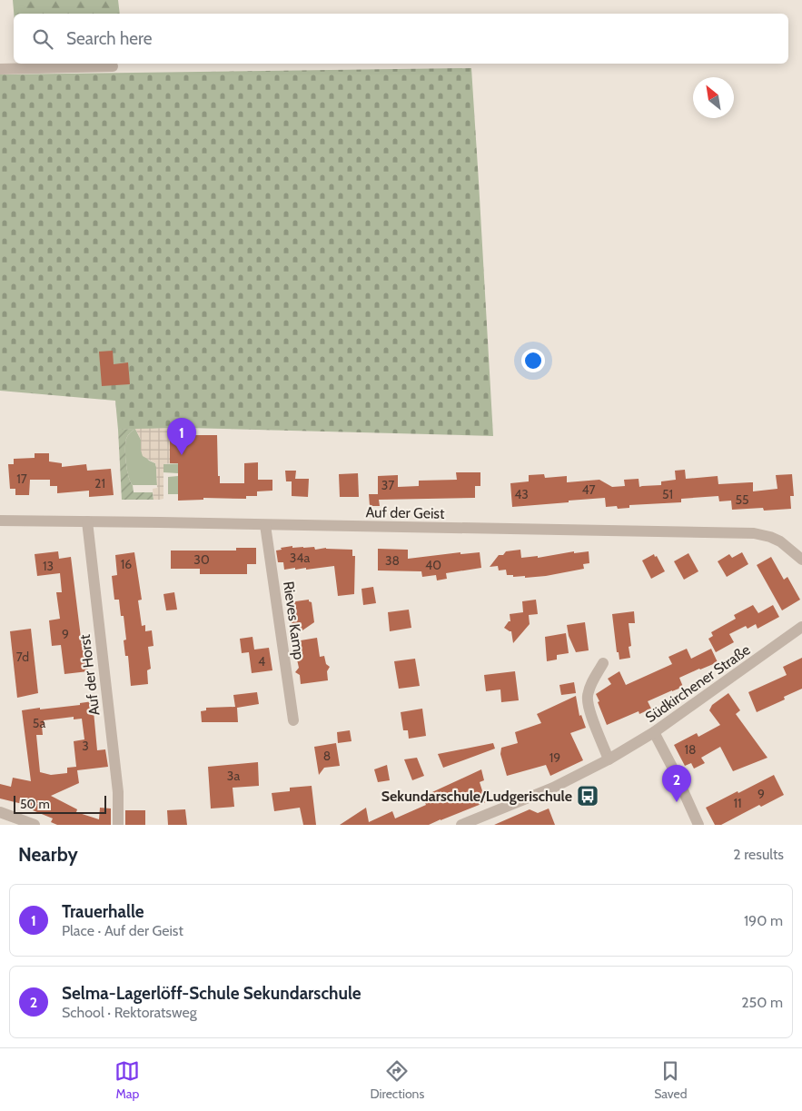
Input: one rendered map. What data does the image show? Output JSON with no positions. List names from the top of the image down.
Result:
{
  "streets": {
    "street": [
      "Auf der Geist",
      "Rieves Kamp",
      "Auf der Horst",
      "Südkirchener Straße"
    ]
  },
  "crossings": [
    ["Auf der Geist", "Rieves Kamp"],
    ["Auf der Geist", "Auf der Horst"]
  ],
  "places": {
    "bus stop": ["Sekundarschule/Ludgerischule"]
  },
  "house_numbers": [
    "17",
    "21",
    "37",
    "47",
    "43",
    "51",
    "55",
    "34a",
    "30",
    "38",
    "16",
    "40",
    "13",
    "9",
    "7d",
    "4",
    "5a",
    "3",
    "18",
    "8",
    "19",
    "3a",
    "9",
    "11"
  ],
  "scale_bar": "50 m",
  "north": "top left",
  "page": {
    "search": "Search here",
    "pins": ["1", "2"],
    "scale": "50 m",
    "heading": ["Nearby", "2 results"],
    "list": [
      {
        "mark": "1",
        "name": "Trauerhalle",
        "note": "Place · Auf der Geist",
        "value": "190 m"
      },
      {
        "mark": "2",
        "name": "Selma-Lagerlöff-Schule Sekundarschule",
        "note": "School · Rektoratsweg",
        "value": "250 m"
      }
    ],
    "nav": ["Map", "Directions", "Saved"]
  }
}
